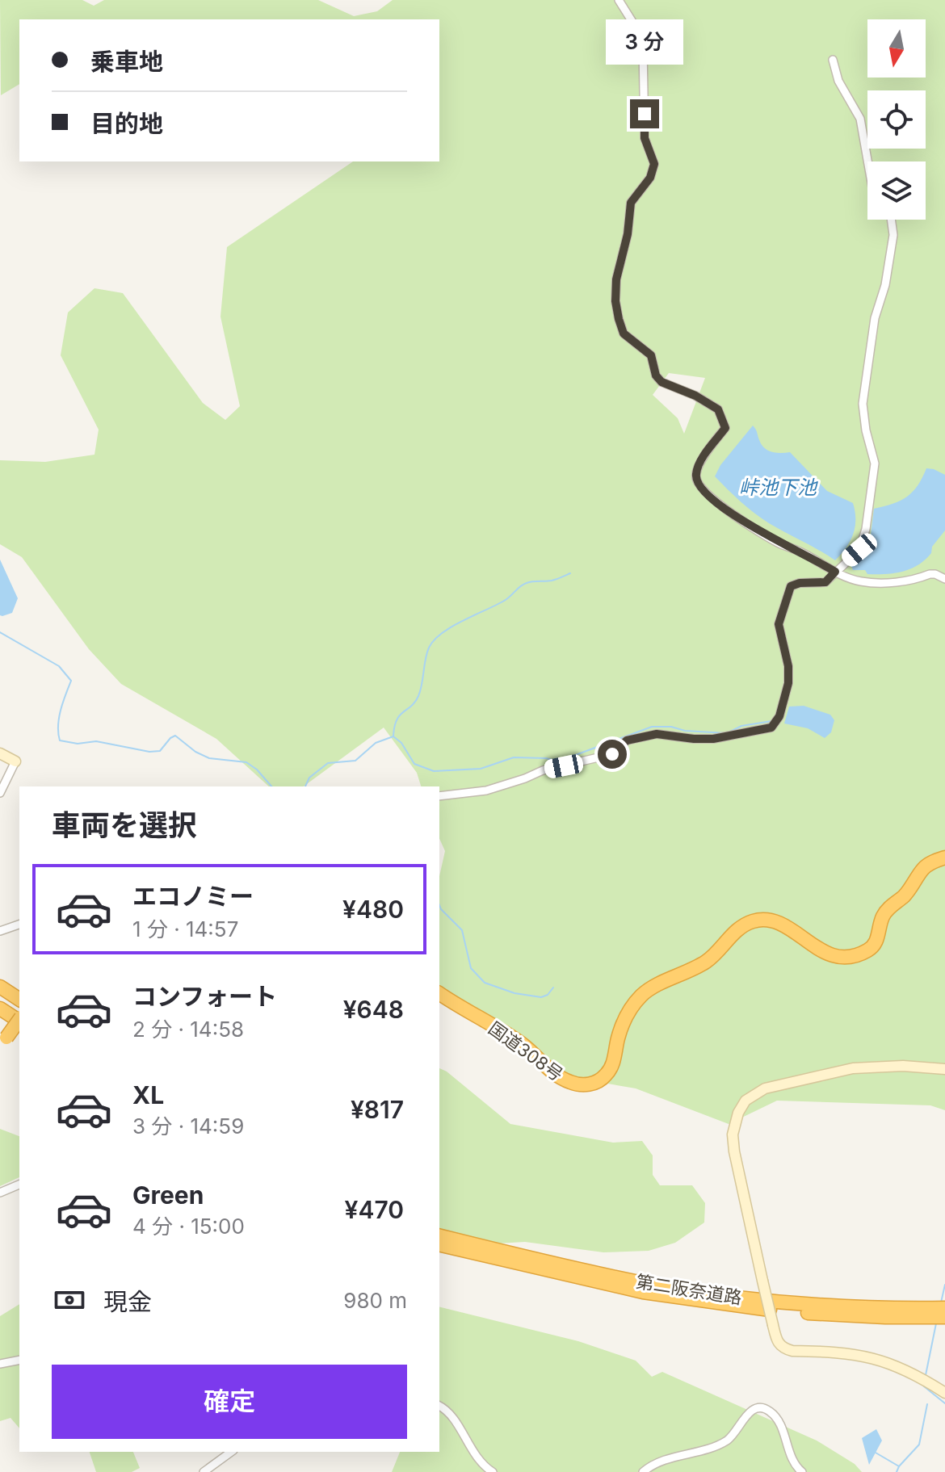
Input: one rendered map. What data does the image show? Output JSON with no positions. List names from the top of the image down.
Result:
{
  "streets": {
    "highway": ["国道308号", "第二阪奈道路"]
  },
  "water": ["峠池下池"],
  "north": "bottom",
  "page": {
    "bubble": "3 分",
    "banner": ["乗車地", "目的地"],
    "heading": "車両を選択",
    "list": [
      {
        "name": "エコノミー",
        "note": "1 分 · 14:57",
        "value": "¥480"
      },
      {
        "name": "コンフォート",
        "note": "2 分 · 14:58",
        "value": "¥648"
      },
      {
        "name": "XL",
        "note": "3 分 · 14:59",
        "value": "¥817"
      },
      {
        "name": "Green",
        "note": "4 分 · 15:00",
        "value": "¥470"
      }
    ],
    "pay": ["現金", "980 m"],
    "buttons": "確定"
  }
}
